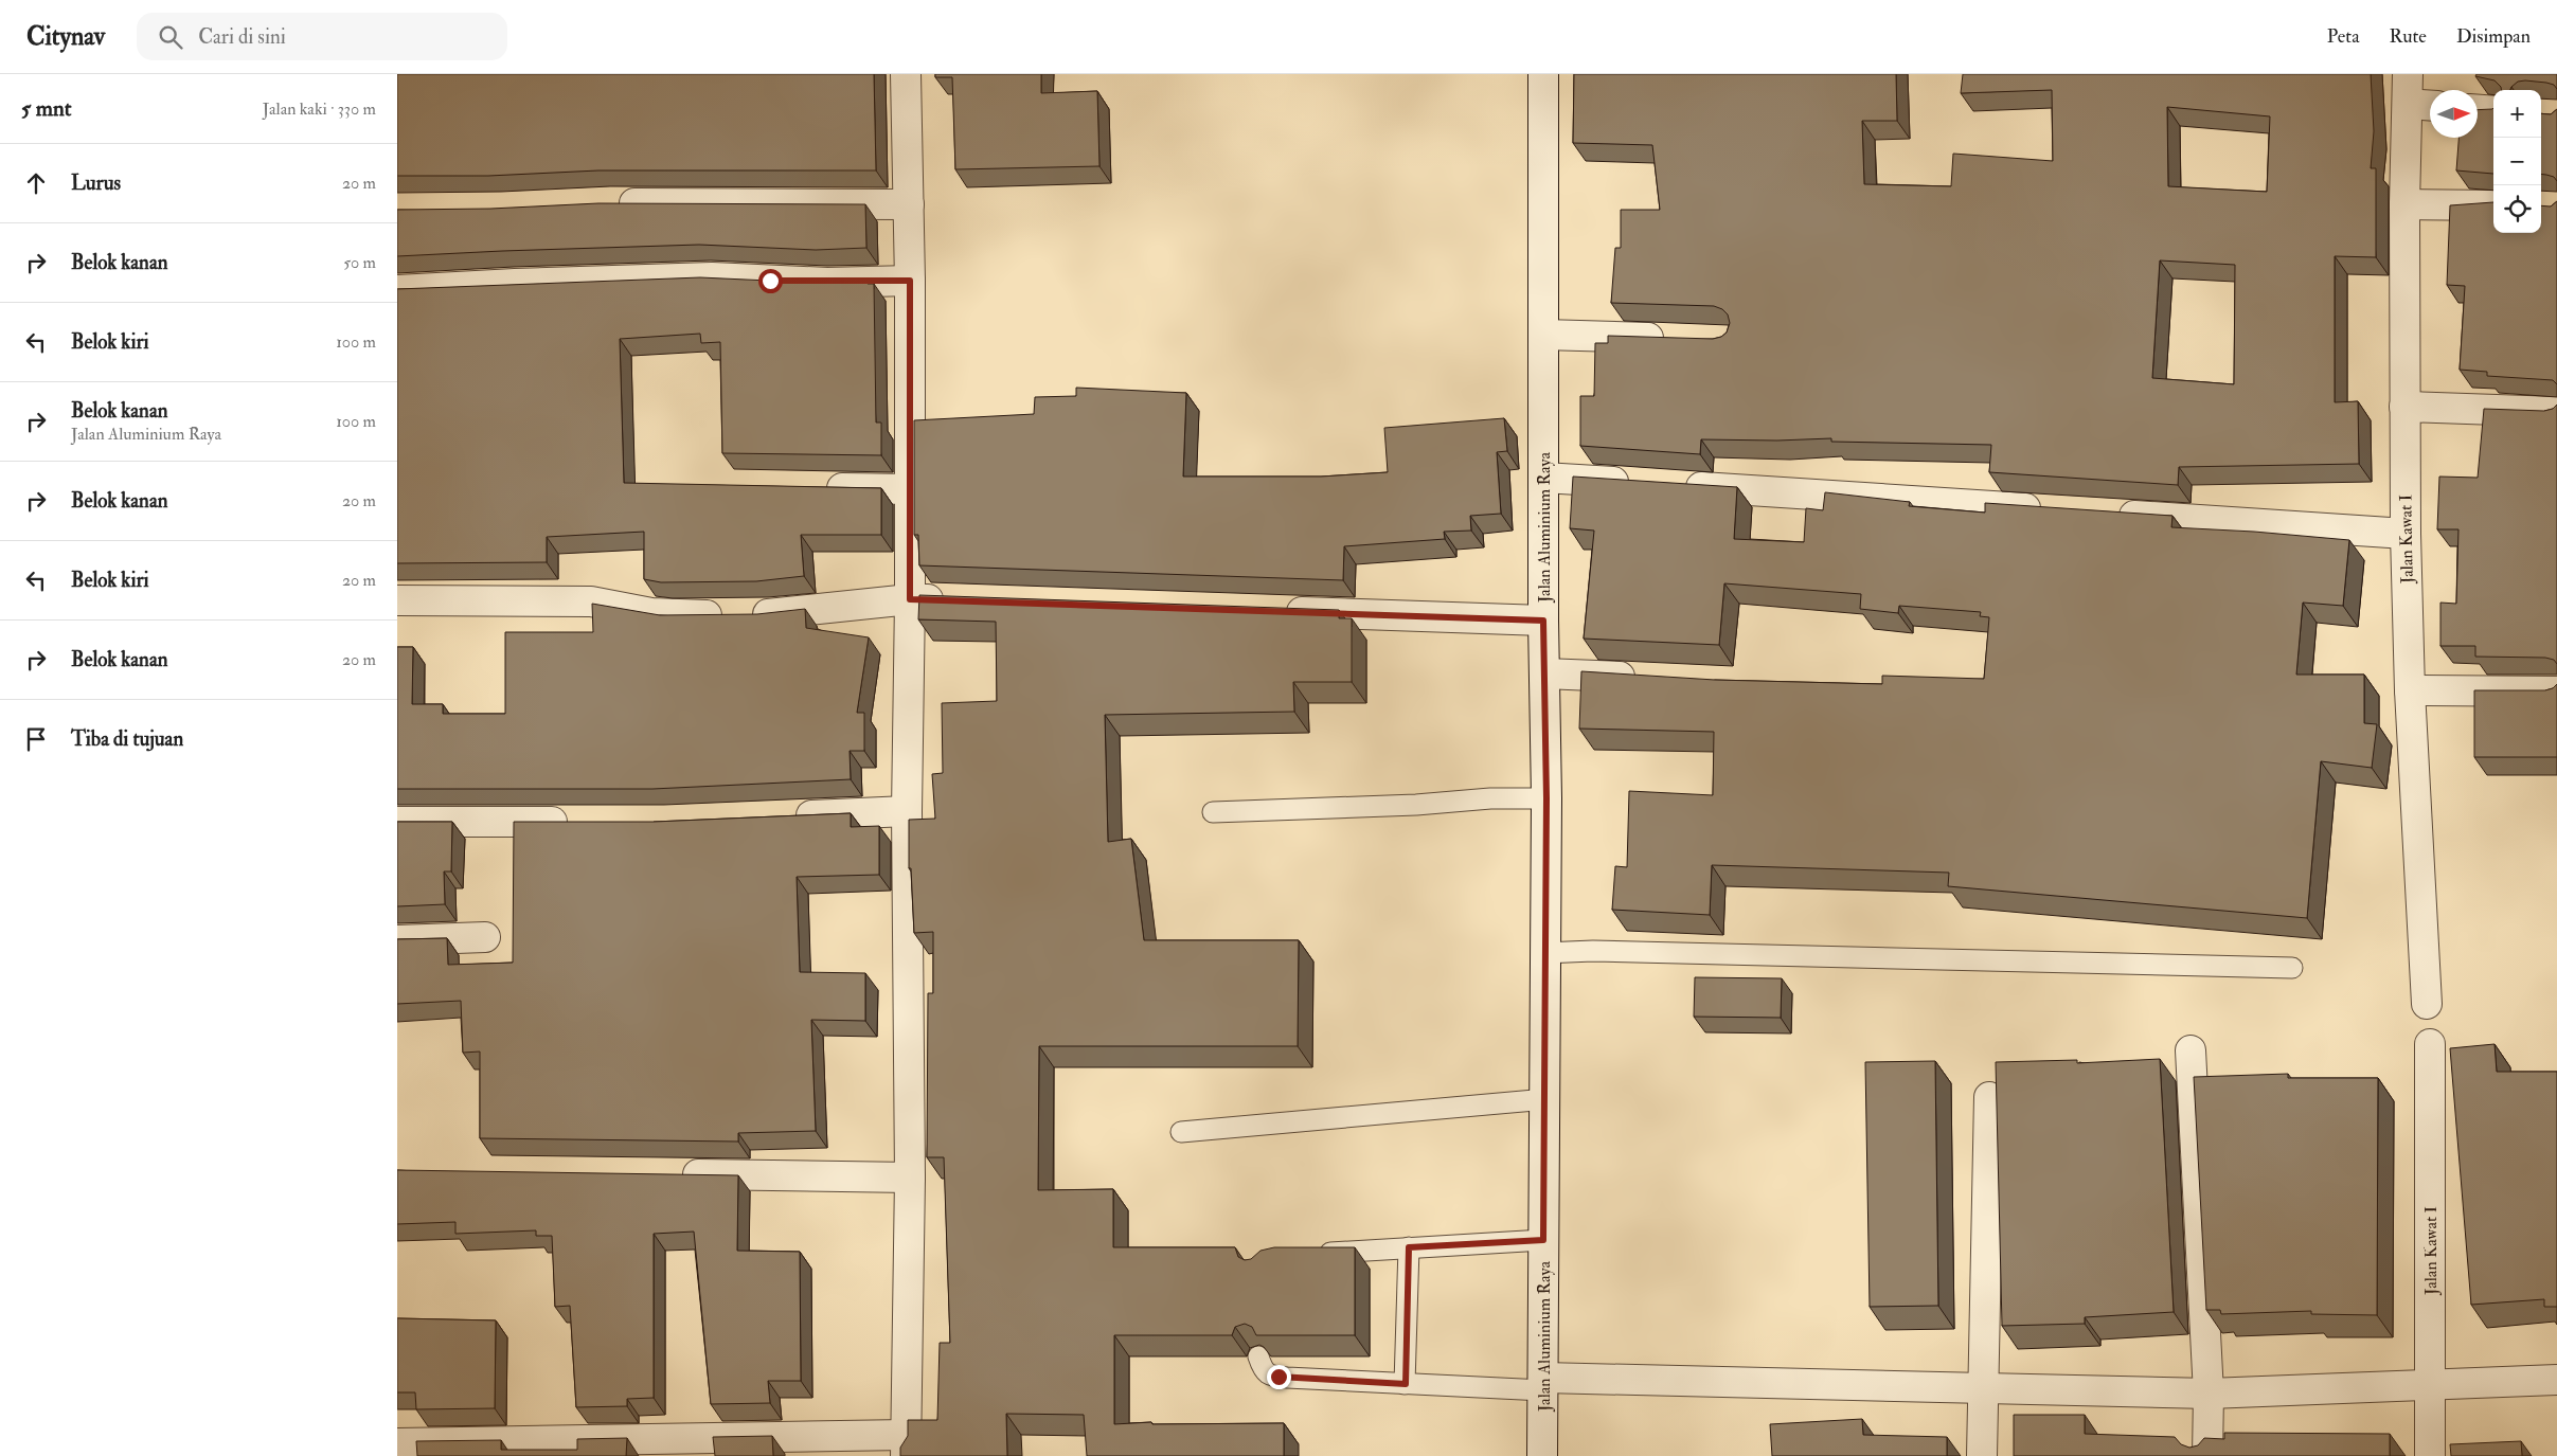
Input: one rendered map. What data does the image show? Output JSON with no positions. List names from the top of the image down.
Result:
{
  "streets": {
    "street": ["Jalan Aluminium Raya", "Jalan Kawat I"]
  },
  "north": "right",
  "page": {
    "header": "Citynav",
    "search": "Cari di sini",
    "nav": ["Peta", "Rute", "Disimpan"],
    "heading": ["5 mnt", "Jalan kaki · 330 m"],
    "map_buttons": ["+", "−"],
    "list": [
      ["Lurus", "20 m"],
      ["Belok kanan", "50 m"],
      ["Belok kiri", "100 m"],
      ["Belok kanan", "Jalan Aluminium Raya", "100 m"],
      ["Belok kanan", "20 m"],
      ["Belok kiri", "20 m"],
      ["Belok kanan", "20 m"],
      "Tiba di tujuan"
    ]
  }
}
